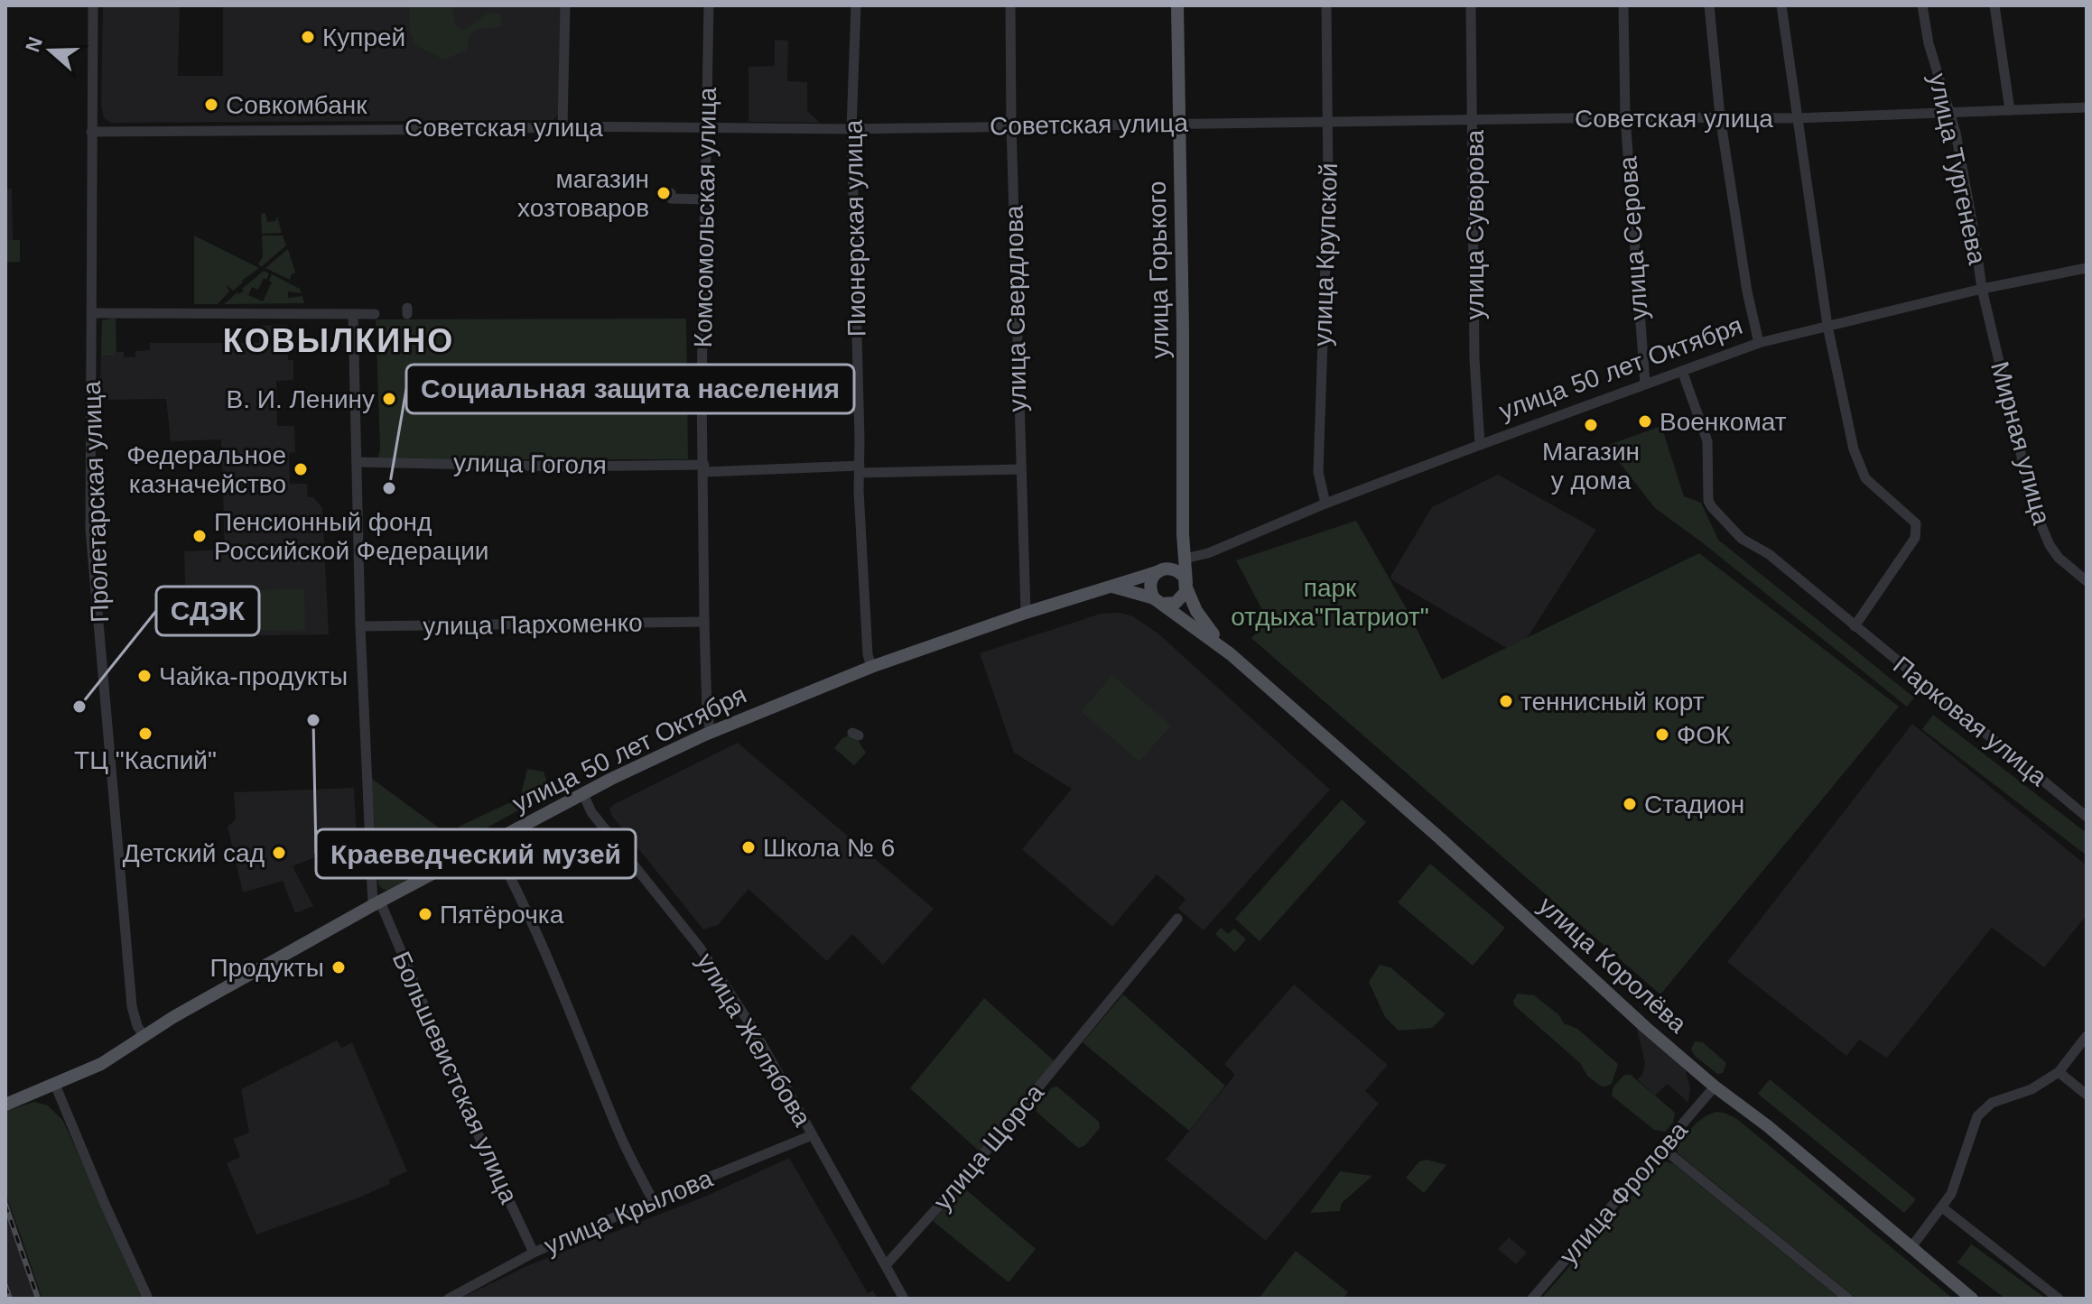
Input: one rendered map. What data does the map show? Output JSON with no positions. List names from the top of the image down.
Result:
{
  "streets": {
    "main road": ["улица Горького", "улица 50 лет Октября", "улица Королёва"],
    "street": [
      "Советская улица",
      "улица Тургенева",
      "Комсомольская улица",
      "улица Суворова",
      "Пионерская улица",
      "улица Серова",
      "улица Крупской",
      "улица Свердлова",
      "Мирная улица",
      "улица Гоголя",
      "Пролетарская улица",
      "улица Пархоменко",
      "Парковая улица",
      "улица Желябова",
      "Большевистская улица",
      "улица Щорса",
      "улица Фролова",
      "улица Крылова"
    ]
  },
  "crossings": [
    ["Советская улица", "улица Тургенева"],
    ["Советская улица", "Комсомольская улица"],
    ["Советская улица", "улица Суворова"],
    ["Советская улица", "Пионерская улица"],
    ["Советская улица", "улица Серова"],
    ["Советская улица", "улица Крупской"],
    ["Советская улица", "улица Горького"],
    ["Советская улица", "улица Свердлова"],
    ["Советская улица", "Пролетарская улица"],
    ["улица Тургенева", "улица 50 лет Октября"],
    ["улица Тургенева", "Мирная улица"],
    ["Комсомольская улица", "улица 50 лет Октября"],
    ["Комсомольская улица", "улица Гоголя"],
    ["Комсомольская улица", "улица Пархоменко"],
    ["улица Суворова", "улица 50 лет Октября"],
    ["Пионерская улица", "улица 50 лет Октября"],
    ["Пионерская улица", "улица Гоголя"],
    ["улица Серова", "улица 50 лет Октября"],
    ["улица Крупской", "улица 50 лет Октября"],
    ["улица Горького", "улица 50 лет Октября"],
    ["улица Горького", "улица Королёва"],
    ["улица Свердлова", "улица 50 лет Октября"],
    ["улица Свердлова", "улица Гоголя"],
    ["улица 50 лет Октября", "Мирная улица"],
    ["улица 50 лет Октября", "Пролетарская улица"],
    ["улица 50 лет Октября", "Парковая улица"],
    ["улица 50 лет Октября", "улица Королёва"],
    ["улица 50 лет Октября", "улица Желябова"],
    ["улица 50 лет Октября", "Большевистская улица"],
    ["улица Гоголя", "Большевистская улица"],
    ["улица Пархоменко", "Большевистская улица"],
    ["улица Королёва", "улица Фролова"],
    ["улица Желябова", "улица Щорса"],
    ["улица Желябова", "улица Крылова"],
    ["Большевистская улица", "улица Крылова"]
  ],
  "districts": ["КОВЫЛКИНО"],
  "parks": ["парк отдыха\"Патриот\""],
  "places": [
    "Купрей",
    "Совкомбанк",
    "магазин хозтоваров",
    "В. И. Ленину",
    "Военкомат",
    "Магазин у дома",
    "Федеральное казначейство",
    "Социальная защита населения",
    "Пенсионный фонд Российской Федерации",
    "Чайка-продукты",
    "теннисный корт",
    "СДЭК",
    "Краеведческий музей",
    "ТЦ \"Каспий\"",
    "ФОК",
    "Стадион",
    "Школа № 6",
    "Детский сад",
    "Пятёрочка",
    "Продукты"
  ],
  "north": "left"
}
